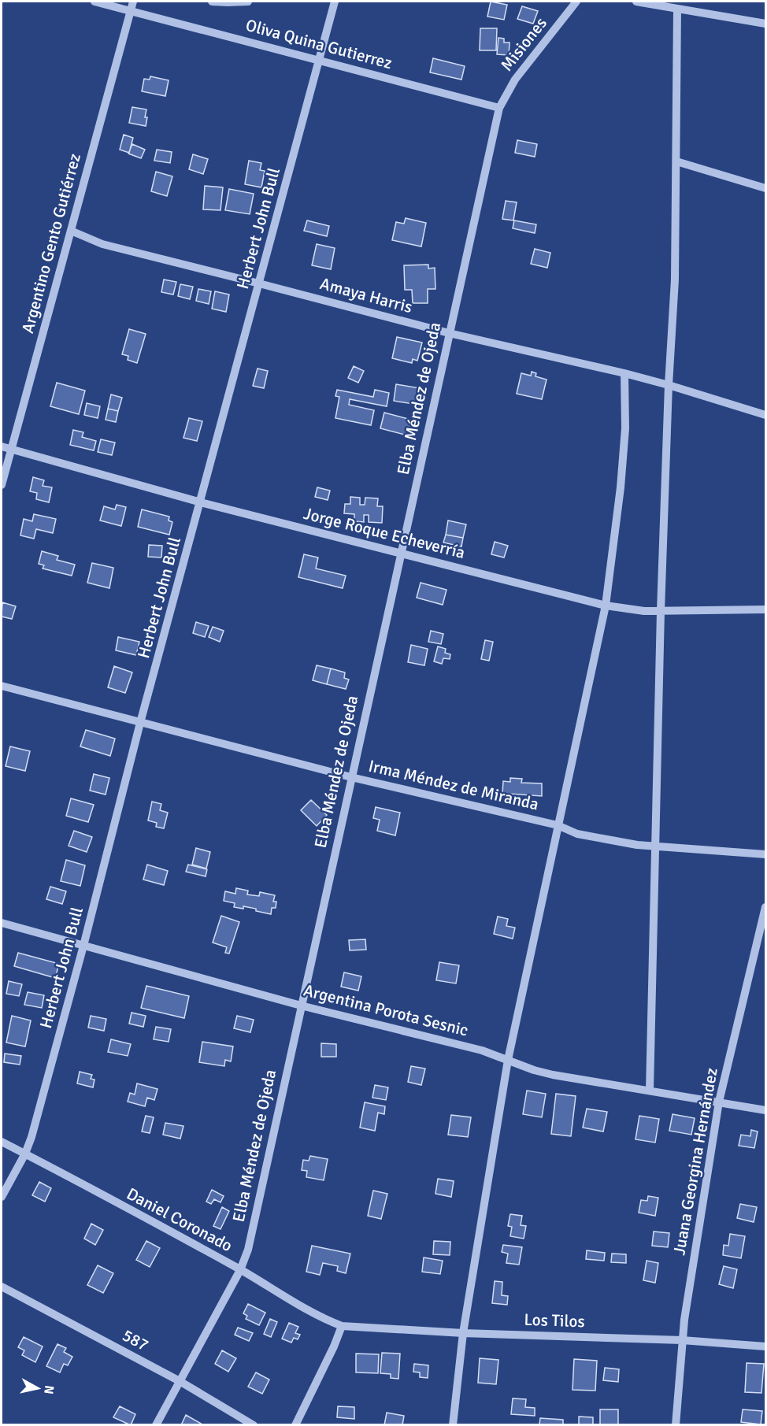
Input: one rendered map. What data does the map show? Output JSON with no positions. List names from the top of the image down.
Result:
{
  "streets": {
    "street": [
      "Oliva Quina Gutierrez",
      "Misiones",
      "Herbert John Bull",
      "Argentino Gento Gutiérrez",
      "Amaya Harris",
      "Elba Méndez de Ojeda",
      "Jorge Roque Echeverría",
      "Irma Méndez de Miranda",
      "Argentina Porota Sesnic",
      "Juana Georgina Hernández",
      "Daniel Coronado",
      "Los Tilos",
      "587"
    ]
  },
  "crossings": [
    ["Oliva Quina Gutierrez", "Misiones"],
    ["Oliva Quina Gutierrez", "Herbert John Bull"],
    ["Oliva Quina Gutierrez", "Argentino Gento Gutiérrez"],
    ["Oliva Quina Gutierrez", "Elba Méndez de Ojeda"],
    ["Misiones", "Elba Méndez de Ojeda"],
    ["Herbert John Bull", "Amaya Harris"],
    ["Herbert John Bull", "Jorge Roque Echeverría"],
    ["Herbert John Bull", "Irma Méndez de Miranda"],
    ["Herbert John Bull", "Argentina Porota Sesnic"],
    ["Herbert John Bull", "Daniel Coronado"],
    ["Argentino Gento Gutiérrez", "Amaya Harris"],
    ["Argentino Gento Gutiérrez", "Jorge Roque Echeverría"],
    ["Amaya Harris", "Elba Méndez de Ojeda"],
    ["Elba Méndez de Ojeda", "Jorge Roque Echeverría"],
    ["Elba Méndez de Ojeda", "Irma Méndez de Miranda"],
    ["Elba Méndez de Ojeda", "Argentina Porota Sesnic"],
    ["Elba Méndez de Ojeda", "Daniel Coronado"],
    ["Elba Méndez de Ojeda", "587"],
    ["Argentina Porota Sesnic", "Juana Georgina Hernández"],
    ["Juana Georgina Hernández", "Los Tilos"],
    ["Daniel Coronado", "Los Tilos"]
  ],
  "north": "right"
}
